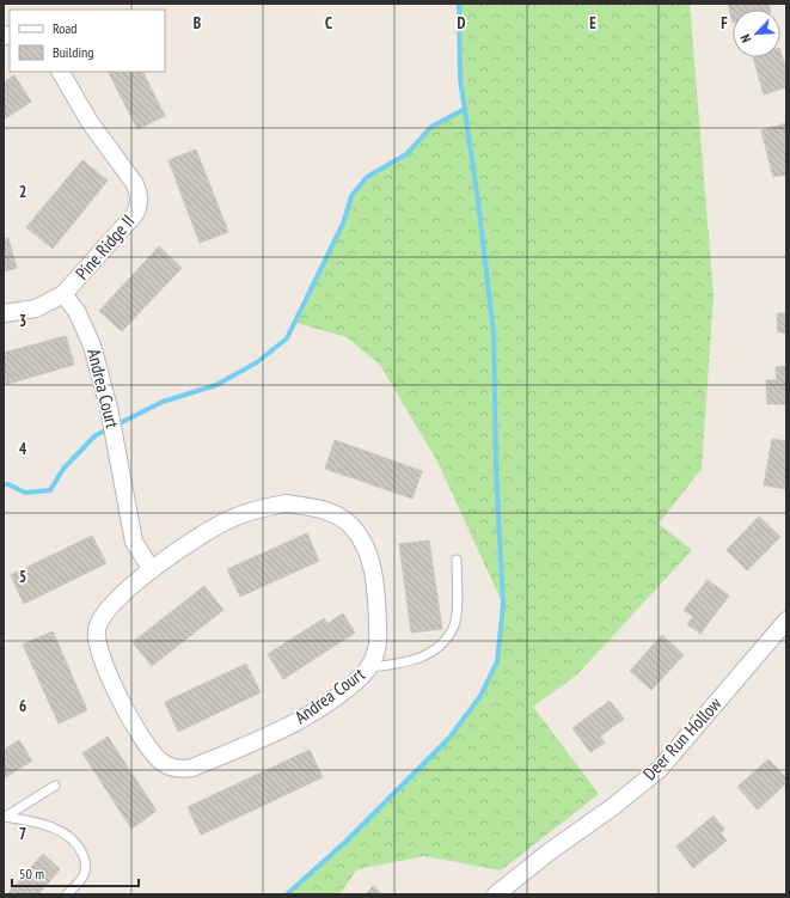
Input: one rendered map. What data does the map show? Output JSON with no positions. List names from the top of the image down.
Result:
{
  "streets": {
    "street": ["Pine Ridge II", "Andrea Court", "Deer Run Hollow"]
  },
  "crossings": [
    ["Pine Ridge II", "Andrea Court"]
  ],
  "legend": ["Road", "Building"],
  "scale_bar": "50 m",
  "north": "bottom left",
  "grid": {
    "columns": [
      "B",
      "C",
      "D",
      "E",
      "F"
    ],
    "rows": [
      "2",
      "3",
      "4",
      "5",
      "6",
      "7"
    ]
  }
}
